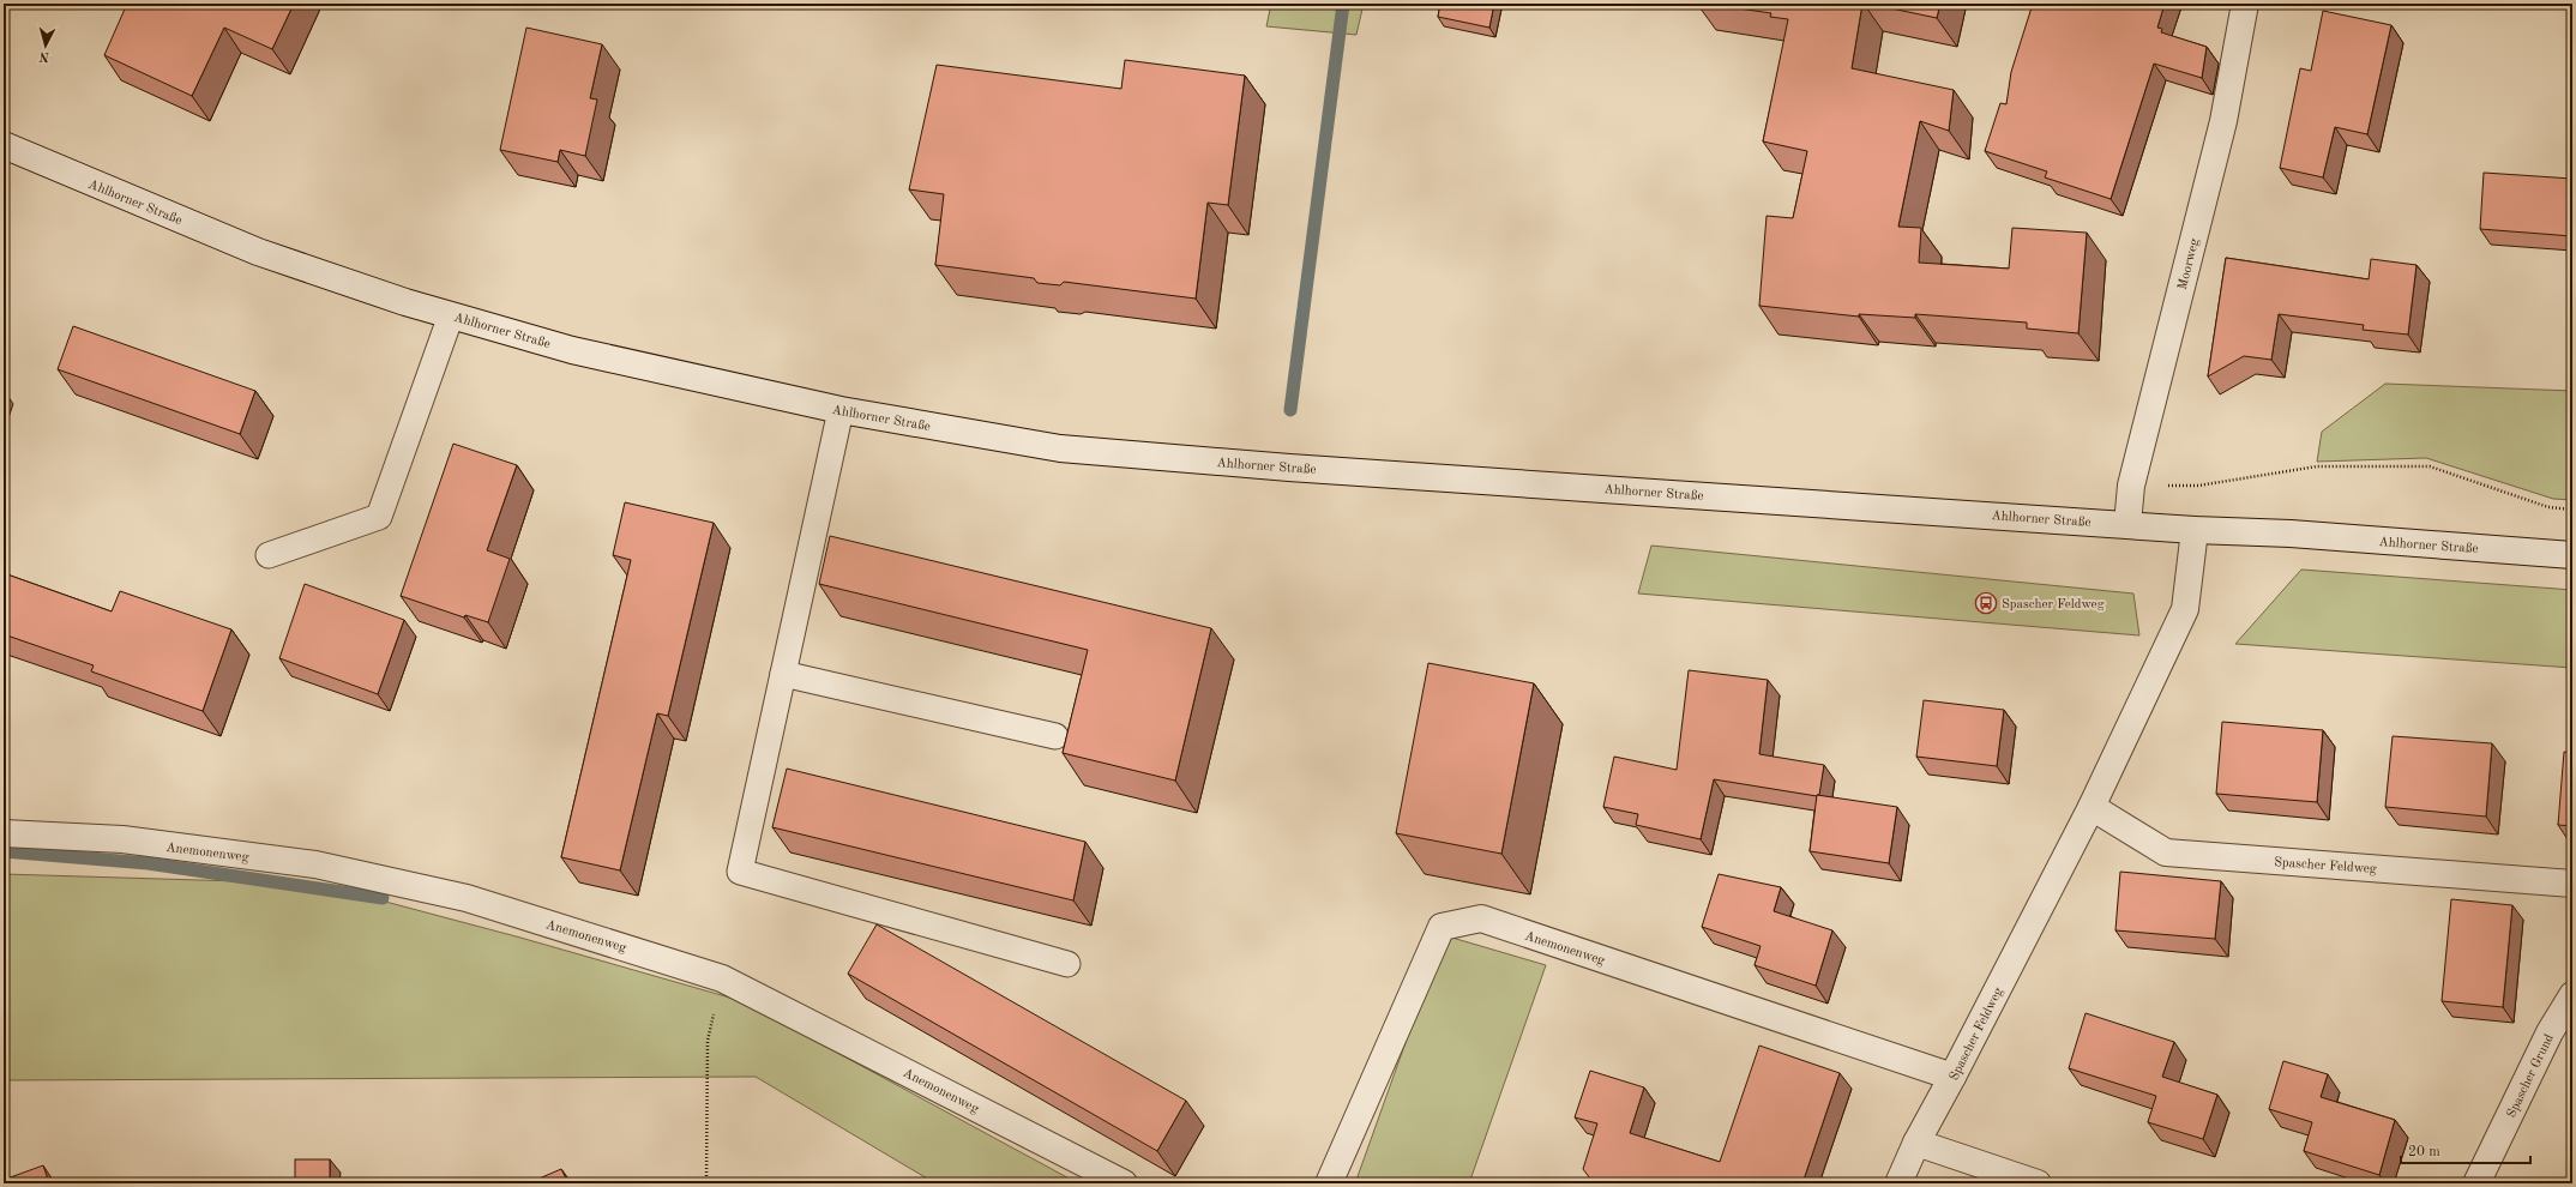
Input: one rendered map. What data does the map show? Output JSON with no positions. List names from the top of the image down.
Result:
{
  "streets": {
    "street": [
      "Ahlhorner Straße",
      "Moorweg",
      "Anemonenweg",
      "Spascher Feldweg",
      "Spascher Grund"
    ]
  },
  "crossings": [
    ["Ahlhorner Straße", "Moorweg"],
    ["Ahlhorner Straße", "Spascher Feldweg"],
    ["Anemonenweg", "Spascher Feldweg"]
  ],
  "places": {
    "bus stop": ["Spascher Feldweg"]
  },
  "scale_bar": "20 m",
  "north": "bottom"
}
